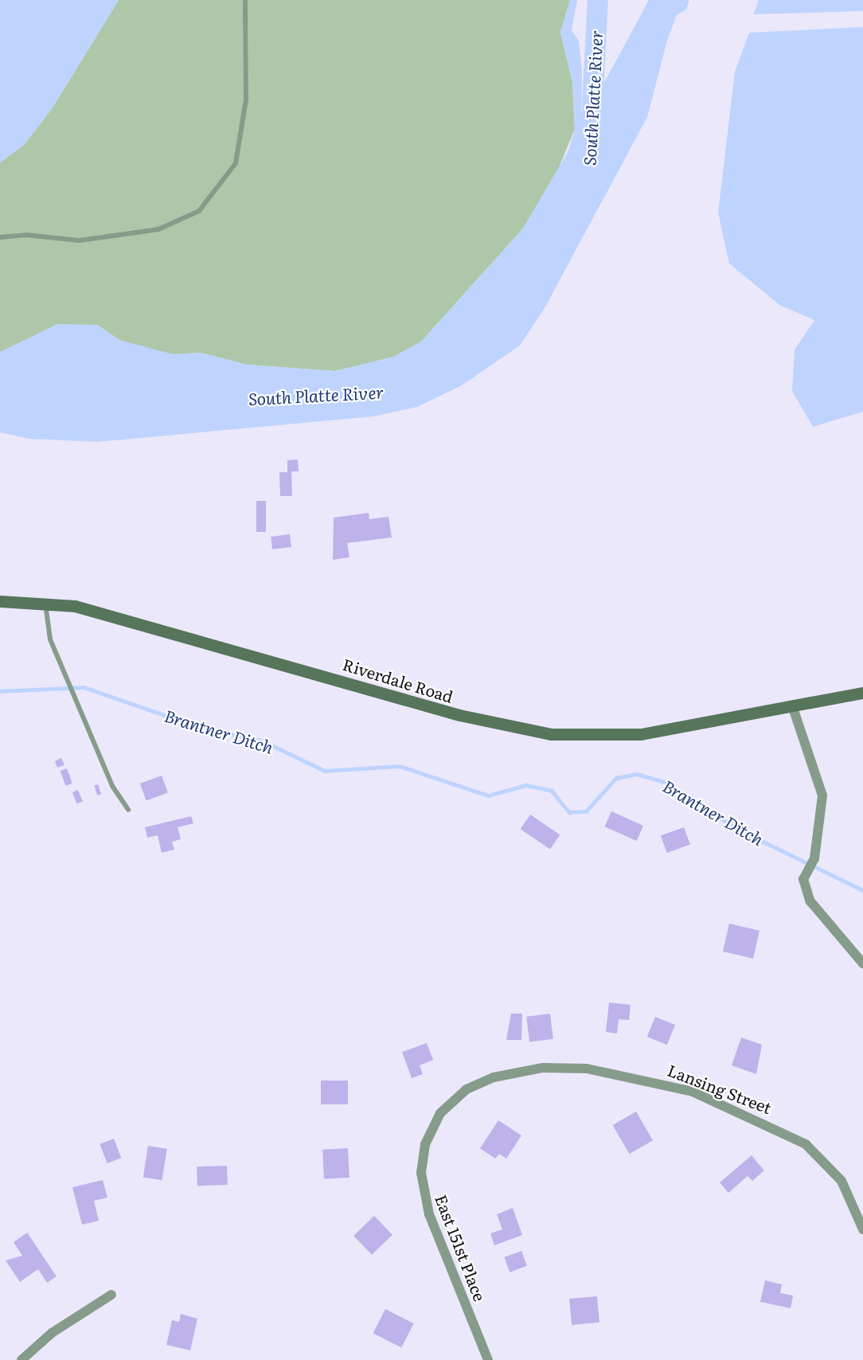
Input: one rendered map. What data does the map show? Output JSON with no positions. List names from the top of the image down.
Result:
{
  "streets": {
    "street": ["Riverdale Road", "Lansing Street", "East 151st Place"]
  },
  "crossings": [
    ["Lansing Street", "East 151st Place"]
  ],
  "water": ["South Platte River", "Brantner Ditch"]
}
